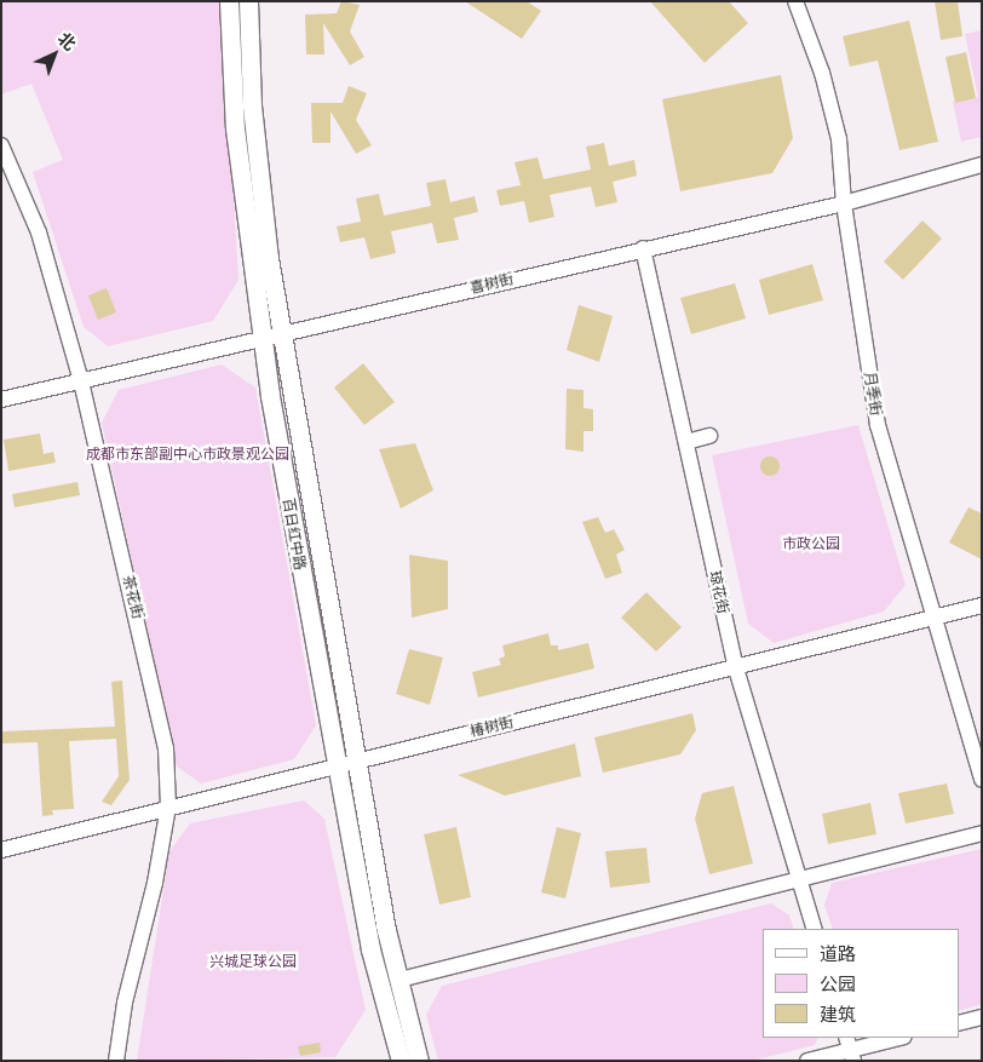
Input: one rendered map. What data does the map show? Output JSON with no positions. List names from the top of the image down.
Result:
{
  "streets": {
    "street": [
      "喜树街",
      "月季街",
      "百日红中路",
      "琼花街",
      "茶花街",
      "椿树街"
    ]
  },
  "crossings": [
    ["喜树街", "月季街"],
    ["喜树街", "百日红中路"],
    ["喜树街", "琼花街"],
    ["喜树街", "茶花街"],
    ["月季街", "椿树街"],
    ["百日红中路", "椿树街"],
    ["琼花街", "椿树街"],
    ["茶花街", "椿树街"]
  ],
  "parks": ["成都市东部副中心市政景观公园", "市政公园", "兴城足球公园"],
  "legend": ["道路", "公园", "建筑"],
  "north": "top right"
}
